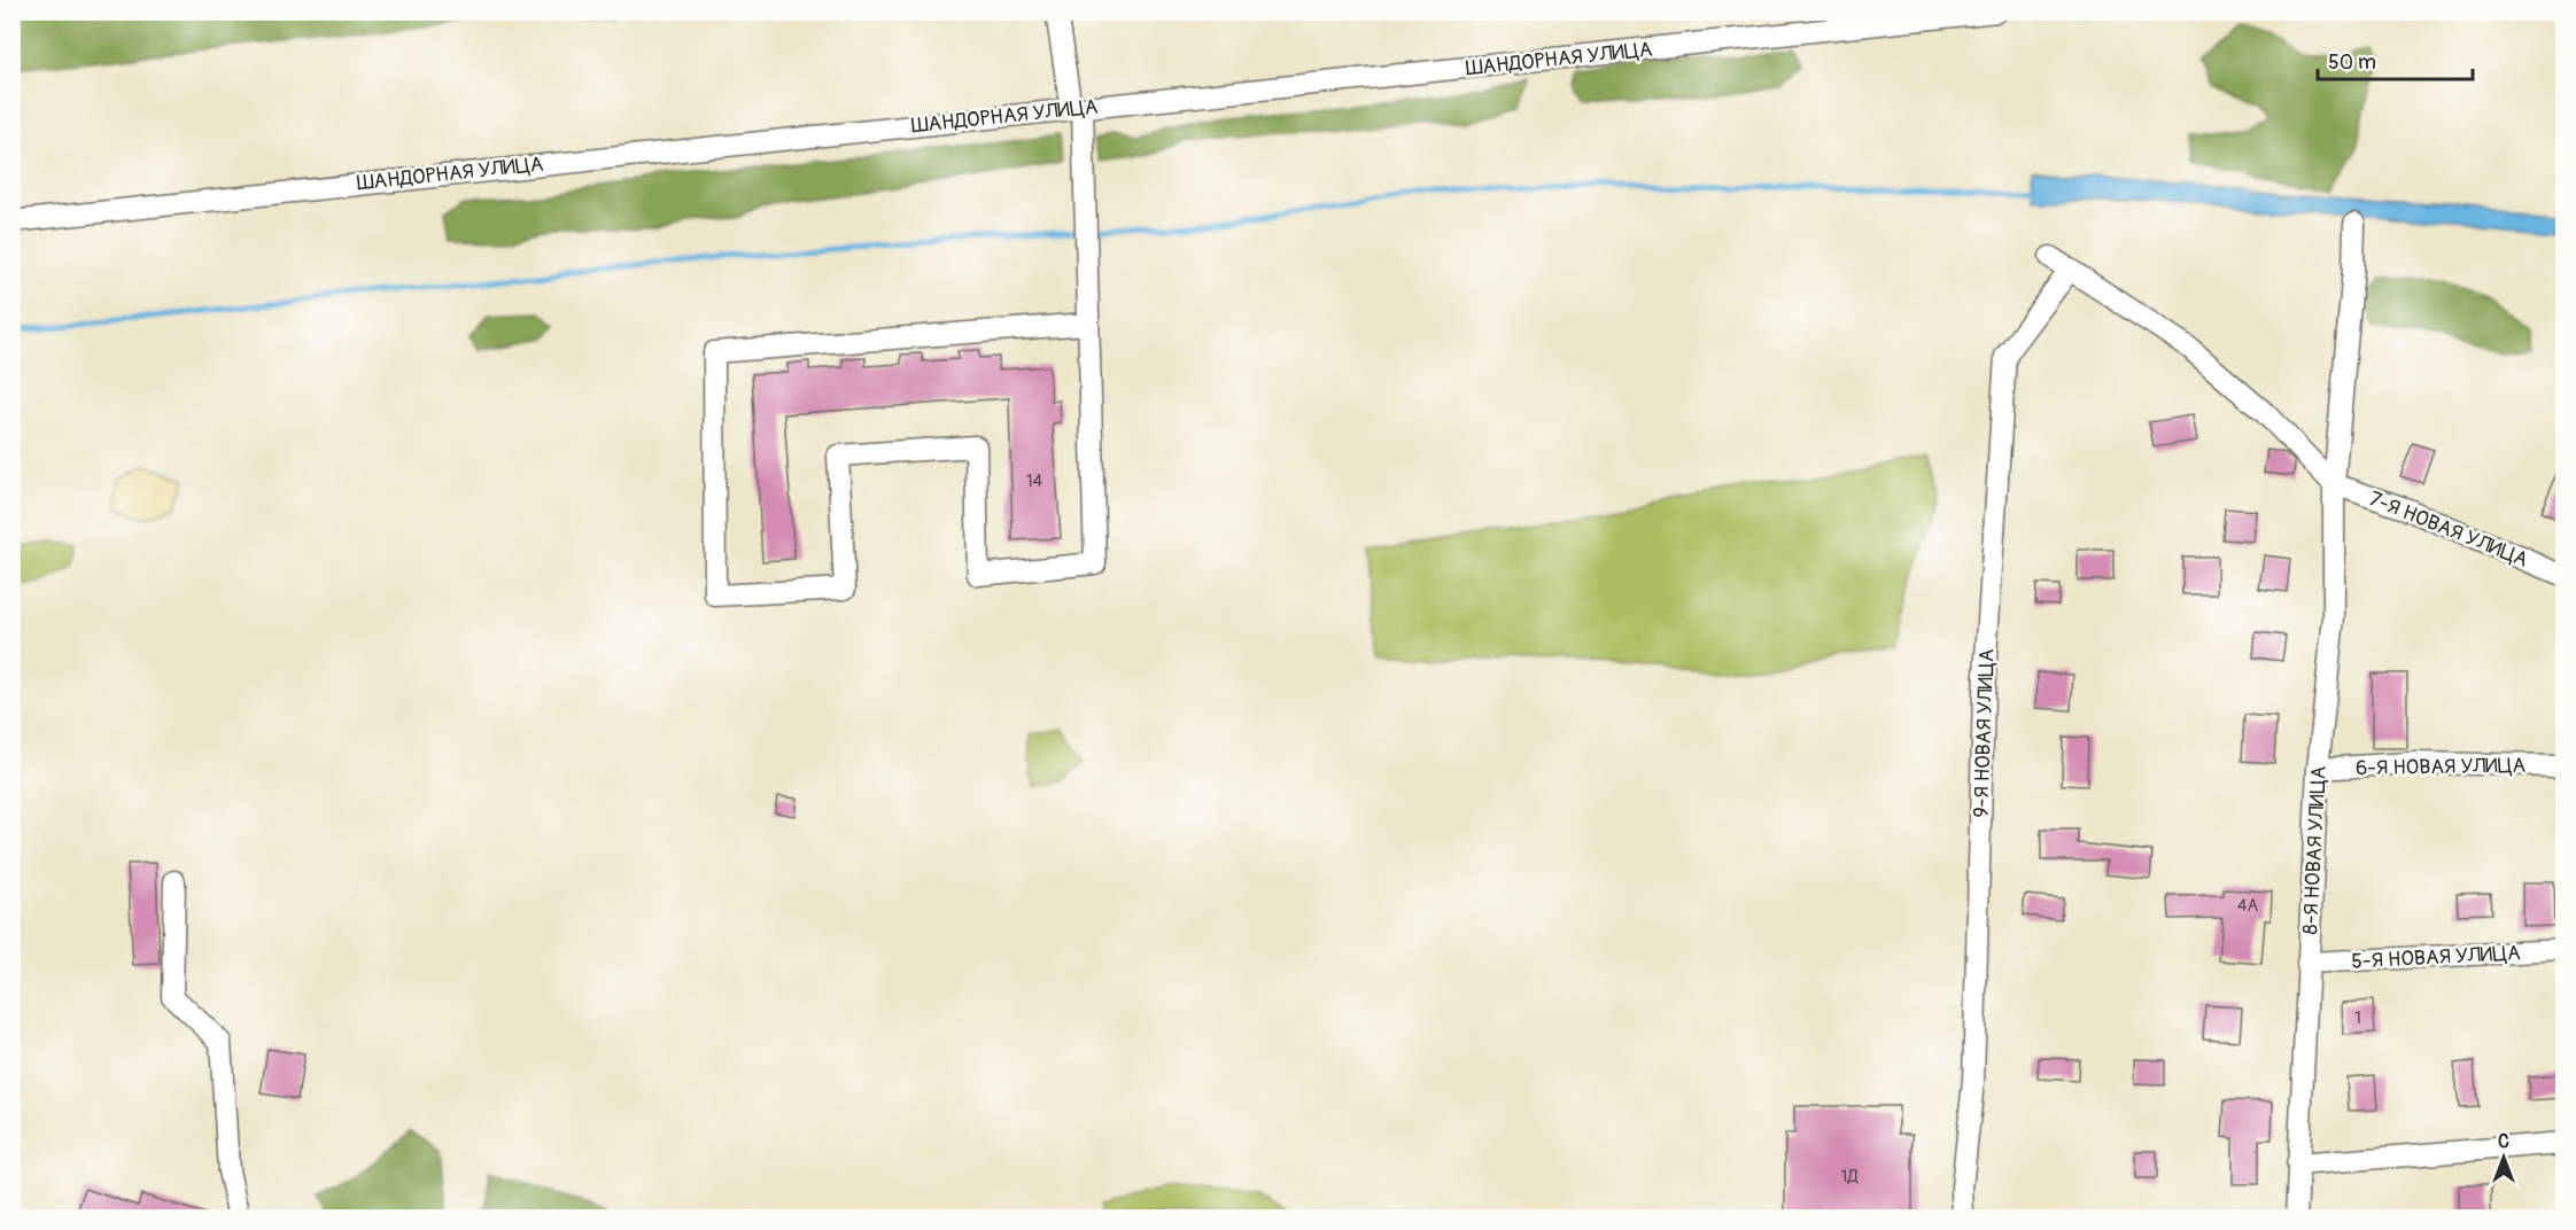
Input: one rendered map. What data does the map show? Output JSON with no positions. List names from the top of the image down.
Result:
{
  "streets": {
    "street": [
      "ШАНДОРНАЯ УЛИЦА",
      "7-Я НОВАЯ УЛИЦА",
      "9-Я НОВАЯ УЛИЦА",
      "6-Я НОВАЯ УЛИЦА",
      "8-Я НОВАЯ УЛИЦА",
      "5-Я НОВАЯ УЛИЦА"
    ]
  },
  "crossings": [
    ["7-Я НОВАЯ УЛИЦА", "8-Я НОВАЯ УЛИЦА"],
    ["6-Я НОВАЯ УЛИЦА", "8-Я НОВАЯ УЛИЦА"],
    ["8-Я НОВАЯ УЛИЦА", "5-Я НОВАЯ УЛИЦА"]
  ],
  "house_numbers": [
    "14",
    "4А",
    "1",
    "1Д"
  ],
  "scale_bar": "50 m",
  "north": "top"
}
